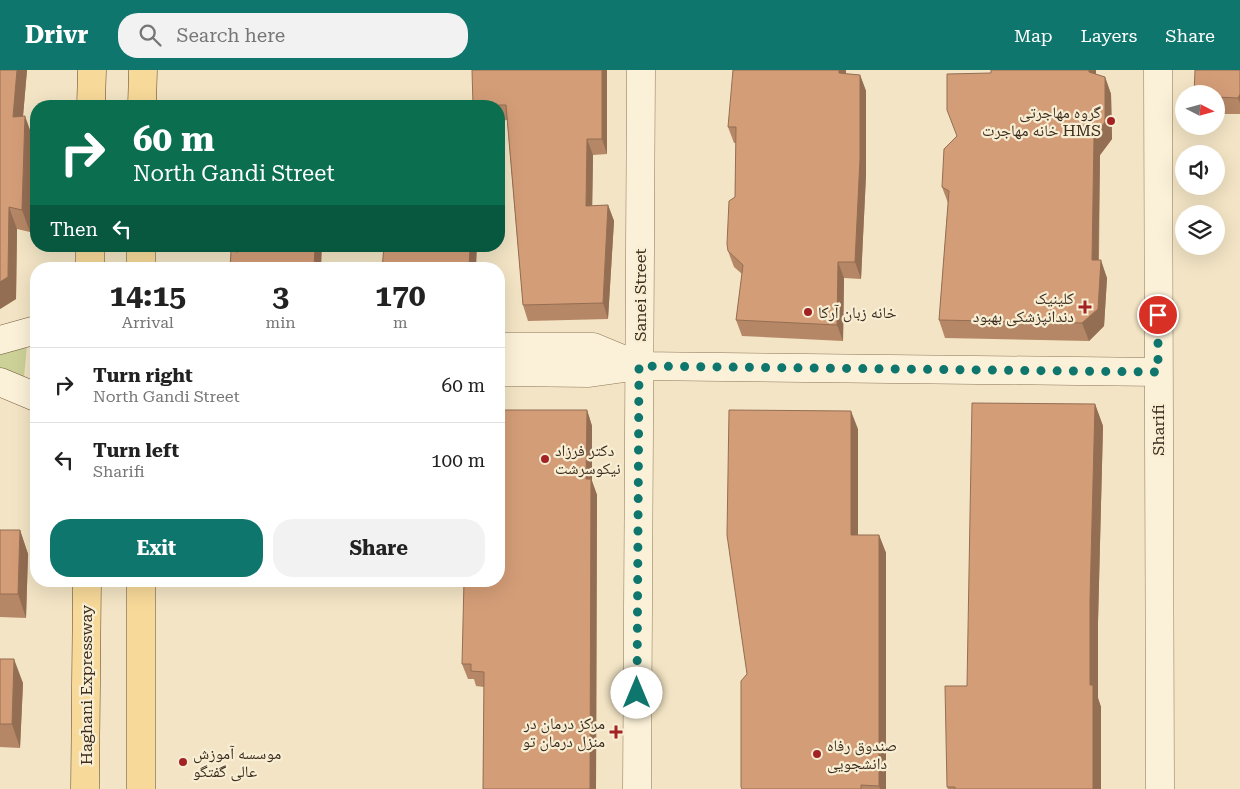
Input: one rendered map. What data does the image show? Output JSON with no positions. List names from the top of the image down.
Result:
{
  "streets": {
    "main road": ["Haghani Expressway"],
    "street": ["Sanei Street", "Sharifi"]
  },
  "places": {
    "other": [
      "گروه مهاجرتی خانه مهاجرت HMS",
      "خانه زبان آرکا",
      "دکتر فرزاد نیکوسرشت",
      "صندوق رفاه دانشجویی",
      "موسسه آموزش عالی گفتگو"
    ],
    "health": ["کلینیک دندانپزشکی بهبود", "مرکز درمان در منزل درمان تو"]
  },
  "north": "right",
  "page": {
    "header": "Drivr",
    "search": "Search here",
    "nav": ["Map", "Layers", "Share"],
    "turn": ["60 m", "North Gandi Street"],
    "then": "Then",
    "eta": [
      "14:15",
      "Arrival",
      "3",
      "min",
      "170",
      "m"
    ],
    "list": [
      {
        "name": "Turn right",
        "note": "North Gandi Street",
        "value": "60 m"
      },
      {
        "name": "Turn left",
        "note": "Sharifi",
        "value": "100 m"
      }
    ],
    "buttons": ["Exit", "Share"]
  }
}
